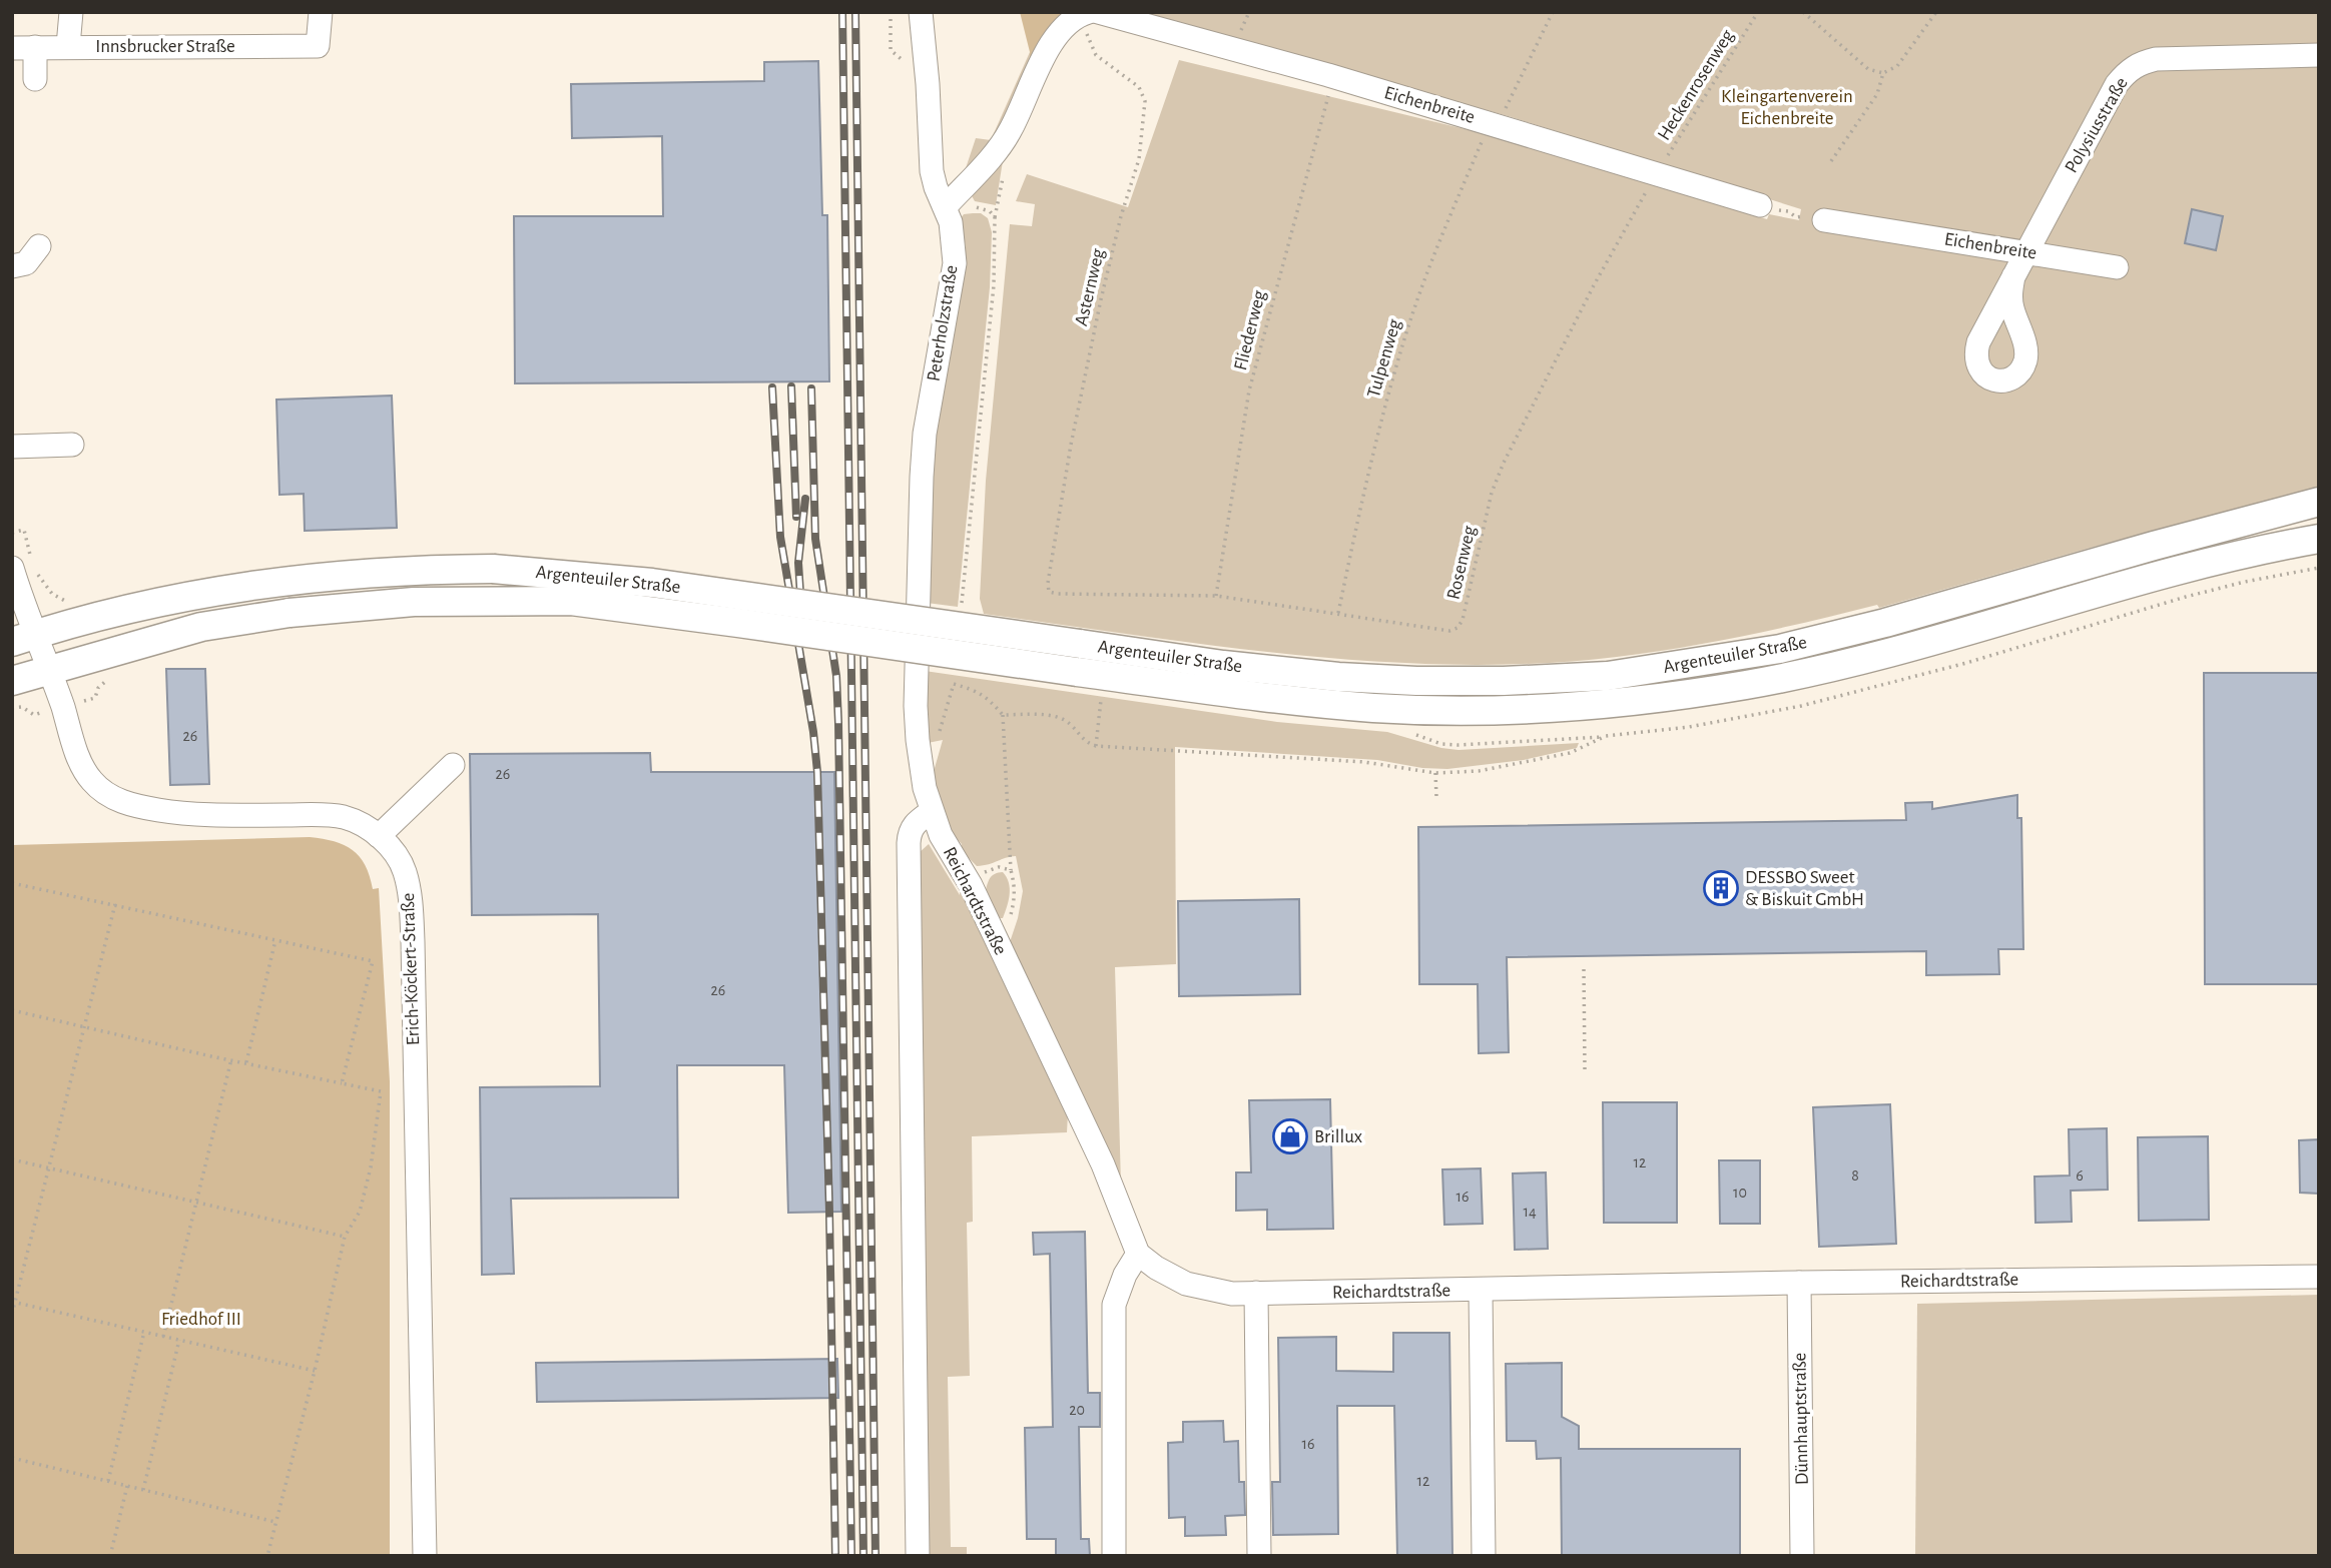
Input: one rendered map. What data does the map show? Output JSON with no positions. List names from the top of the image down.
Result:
{
  "streets": {
    "main road": ["Argenteuiler Straße"],
    "street": [
      "Innsbrucker Straße",
      "Eichenbreite",
      "Polysiusstraße",
      "Peterholzstraße",
      "Reichardtstraße",
      "Erich-Köckert-Straße",
      "Dünnhauptstraße"
    ],
    "path": [
      "Heckenrosenweg",
      "Asternweg",
      "Fliederweg",
      "Tulpenweg",
      "Rosenweg"
    ]
  },
  "crossings": [
    ["Heckenrosenweg", "Eichenbreite"],
    ["Heckenrosenweg", "Rosenweg"],
    ["Eichenbreite", "Polysiusstraße"],
    ["Eichenbreite", "Asternweg"],
    ["Eichenbreite", "Fliederweg"],
    ["Eichenbreite", "Tulpenweg"],
    ["Eichenbreite", "Rosenweg"],
    ["Asternweg", "Rosenweg"],
    ["Peterholzstraße", "Reichardtstraße"],
    ["Fliederweg", "Rosenweg"],
    ["Tulpenweg", "Rosenweg"],
    ["Argenteuiler Straße", "Erich-Köckert-Straße"],
    ["Reichardtstraße", "Dünnhauptstraße"]
  ],
  "parks": ["Kleingartenverein Eichenbreite", "Friedhof III"],
  "places": {
    "building": ["DESSBO Sweet & Biskuit GmbH"],
    "shop": ["Brillux"]
  },
  "house_numbers": [
    "26",
    "26",
    "26",
    "12",
    "8",
    "6",
    "10",
    "16",
    "14",
    "20",
    "16",
    "12"
  ]
}
